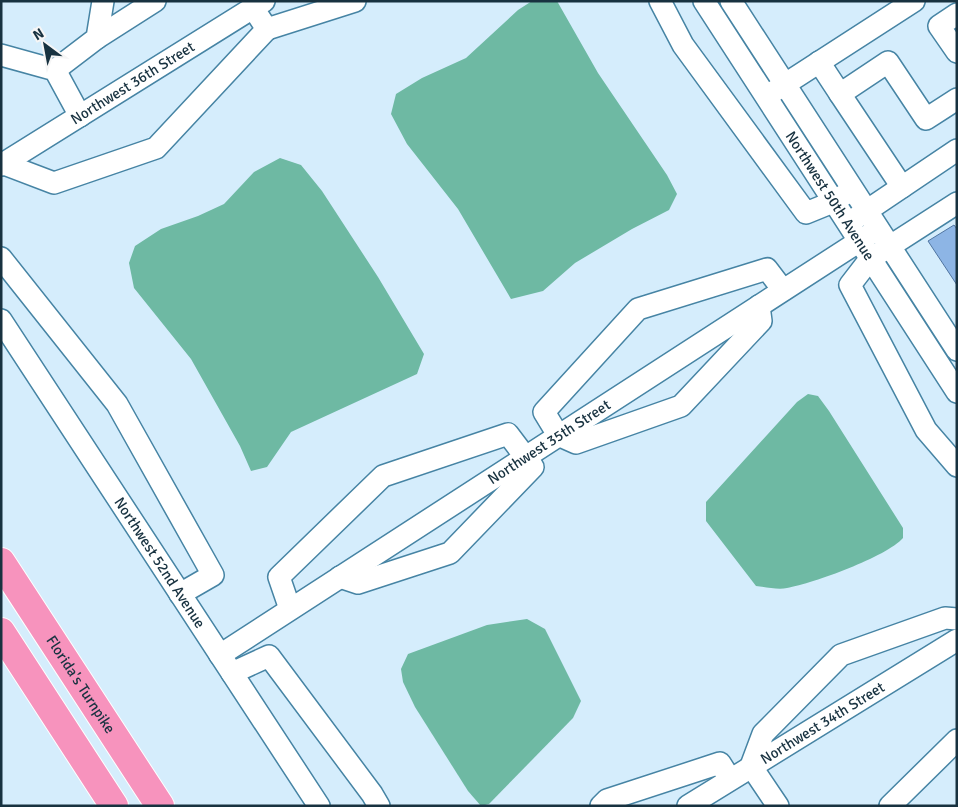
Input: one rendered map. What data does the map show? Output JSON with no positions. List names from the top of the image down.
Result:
{
  "streets": {
    "highway": ["Florida's Turnpike"],
    "street": [
      "Northwest 36th Street",
      "Northwest 50th Avenue",
      "Northwest 35th Street",
      "Northwest 52nd Avenue",
      "Northwest 34th Street"
    ]
  },
  "crossings": [
    ["Northwest 50th Avenue", "Northwest 35th Street"],
    ["Northwest 35th Street", "Northwest 52nd Avenue"]
  ],
  "north": "top left"
}
